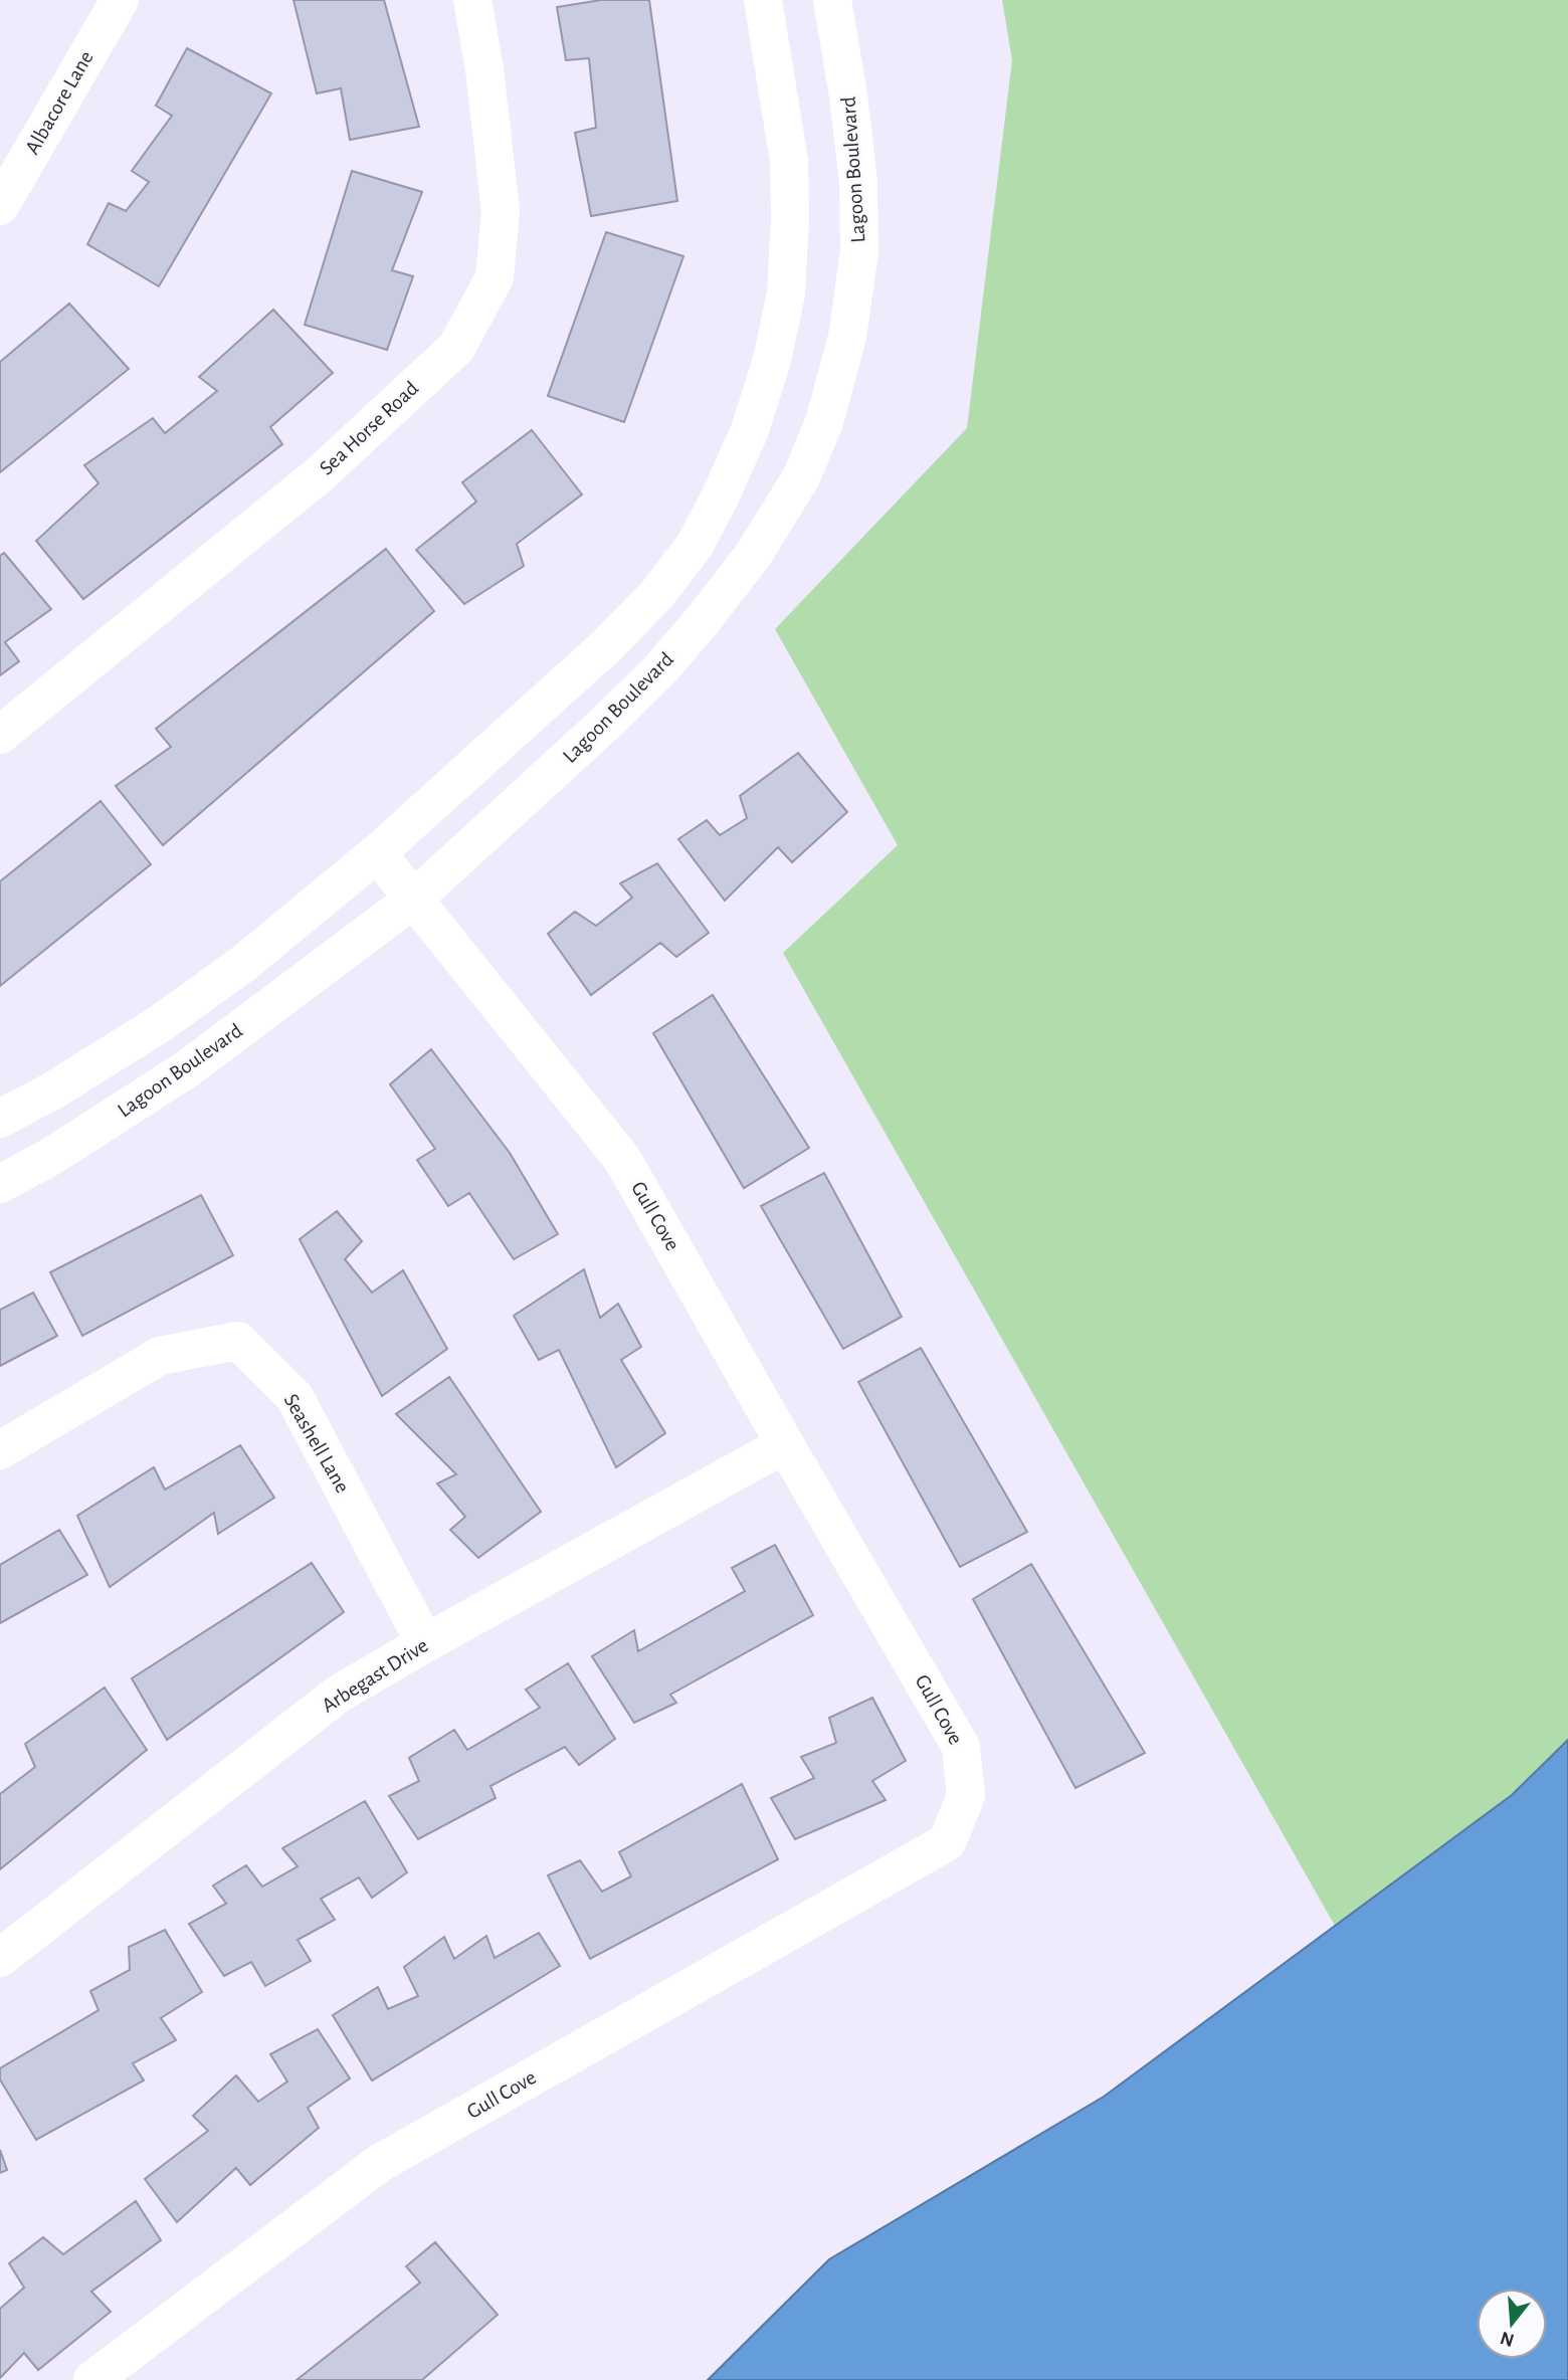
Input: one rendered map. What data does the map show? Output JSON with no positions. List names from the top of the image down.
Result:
{
  "streets": {
    "street": [
      "Albacore Lane",
      "Lagoon Boulevard",
      "Sea Horse Road",
      "Gull Cove",
      "Seashell Lane",
      "Arbegast Drive"
    ]
  },
  "crossings": [
    ["Lagoon Boulevard", "Gull Cove"],
    ["Gull Cove", "Arbegast Drive"],
    ["Seashell Lane", "Arbegast Drive"]
  ],
  "north": "bottom"
}
